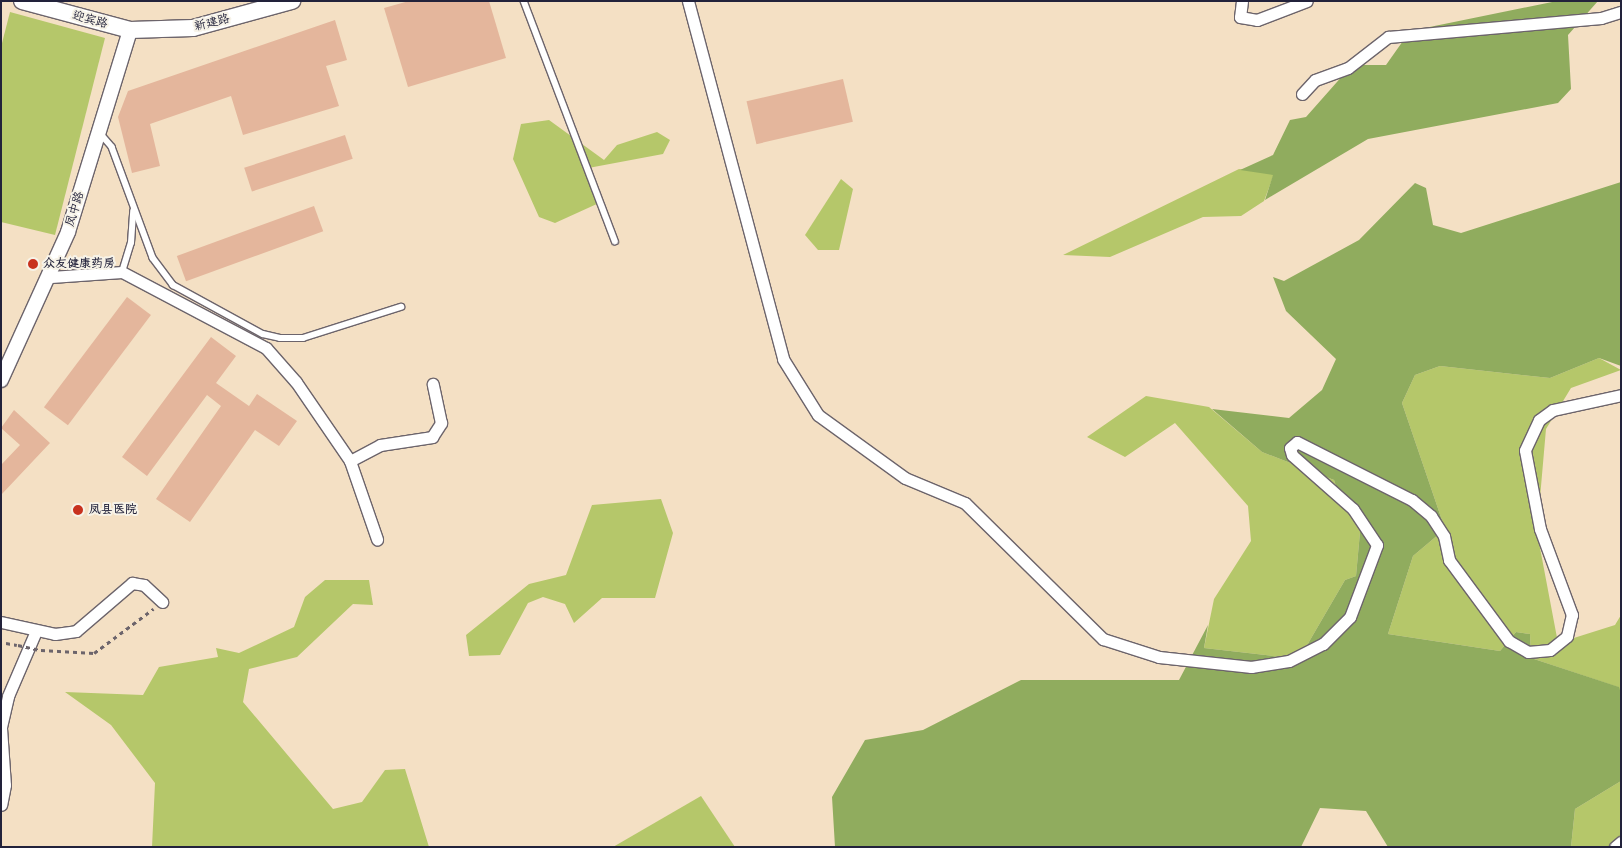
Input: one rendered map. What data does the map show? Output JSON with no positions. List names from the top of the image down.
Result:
{
  "streets": {
    "main road": ["迎宾路", "新建路"],
    "street": ["凤中路"]
  },
  "crossings": [
    ["迎宾路", "新建路"],
    ["迎宾路", "凤中路"],
    ["新建路", "凤中路"]
  ],
  "places": ["众友健康药房", "凤县医院"]
}
